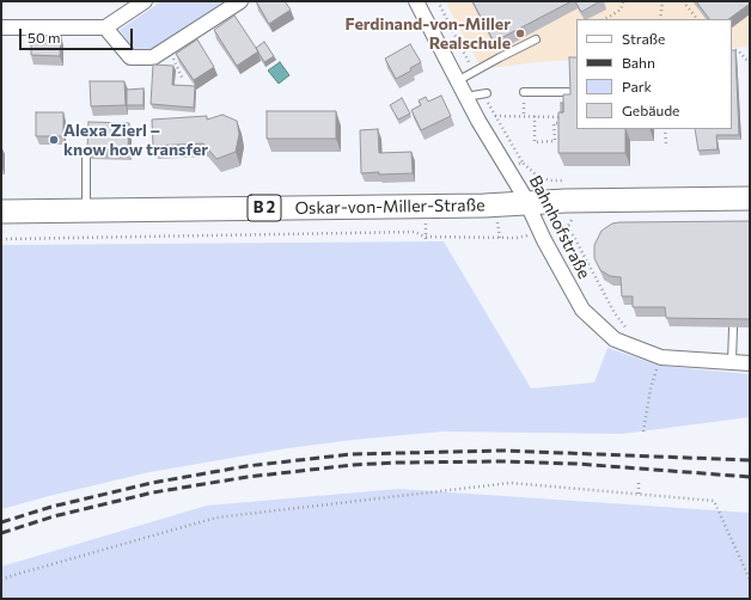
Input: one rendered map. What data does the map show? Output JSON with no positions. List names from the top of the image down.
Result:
{
  "streets": {
    "main road": ["Oskar-von-Miller-Straße", "B 2"],
    "street": ["Bahnhofstraße"]
  },
  "crossings": [
    ["Oskar-von-Miller-Straße", "Bahnhofstraße"]
  ],
  "places": ["Ferdinand-von-Miller Realschule", "Alexa Zierl – know how transfer"],
  "legend": [
    "Straße",
    "Bahn",
    "Park",
    "Gebäude"
  ],
  "scale_bar": "50 m"
}
